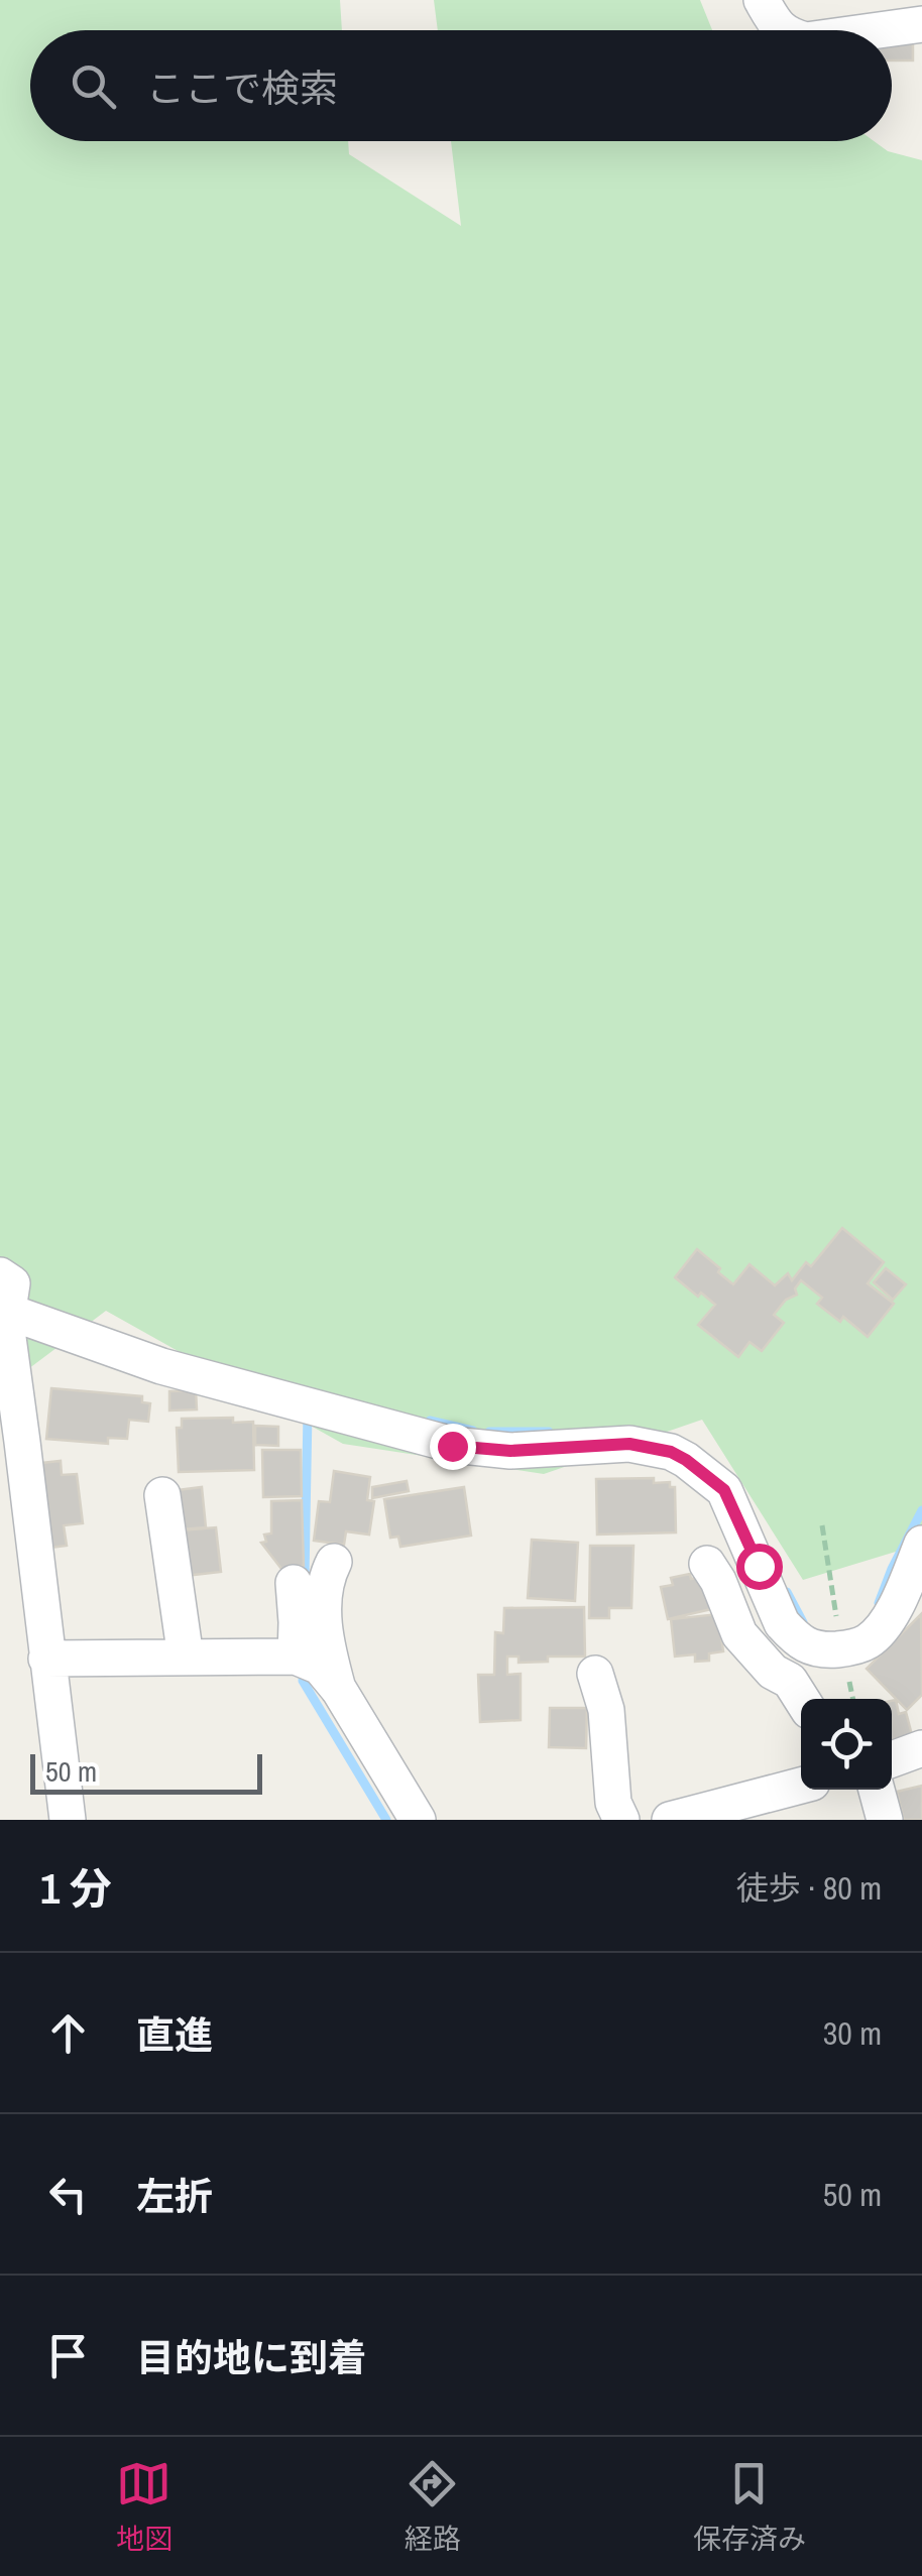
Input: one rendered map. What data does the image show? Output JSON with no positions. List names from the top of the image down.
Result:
{
  "scale_bar": "50 m",
  "page": {
    "search": "ここで検索",
    "scale": "50 m",
    "heading": ["1 分", "徒歩 · 80 m"],
    "list": [
      ["直進", "30 m"],
      ["左折", "50 m"],
      "目的地に到着"
    ],
    "nav": ["地図", "経路", "保存済み"]
  }
}
